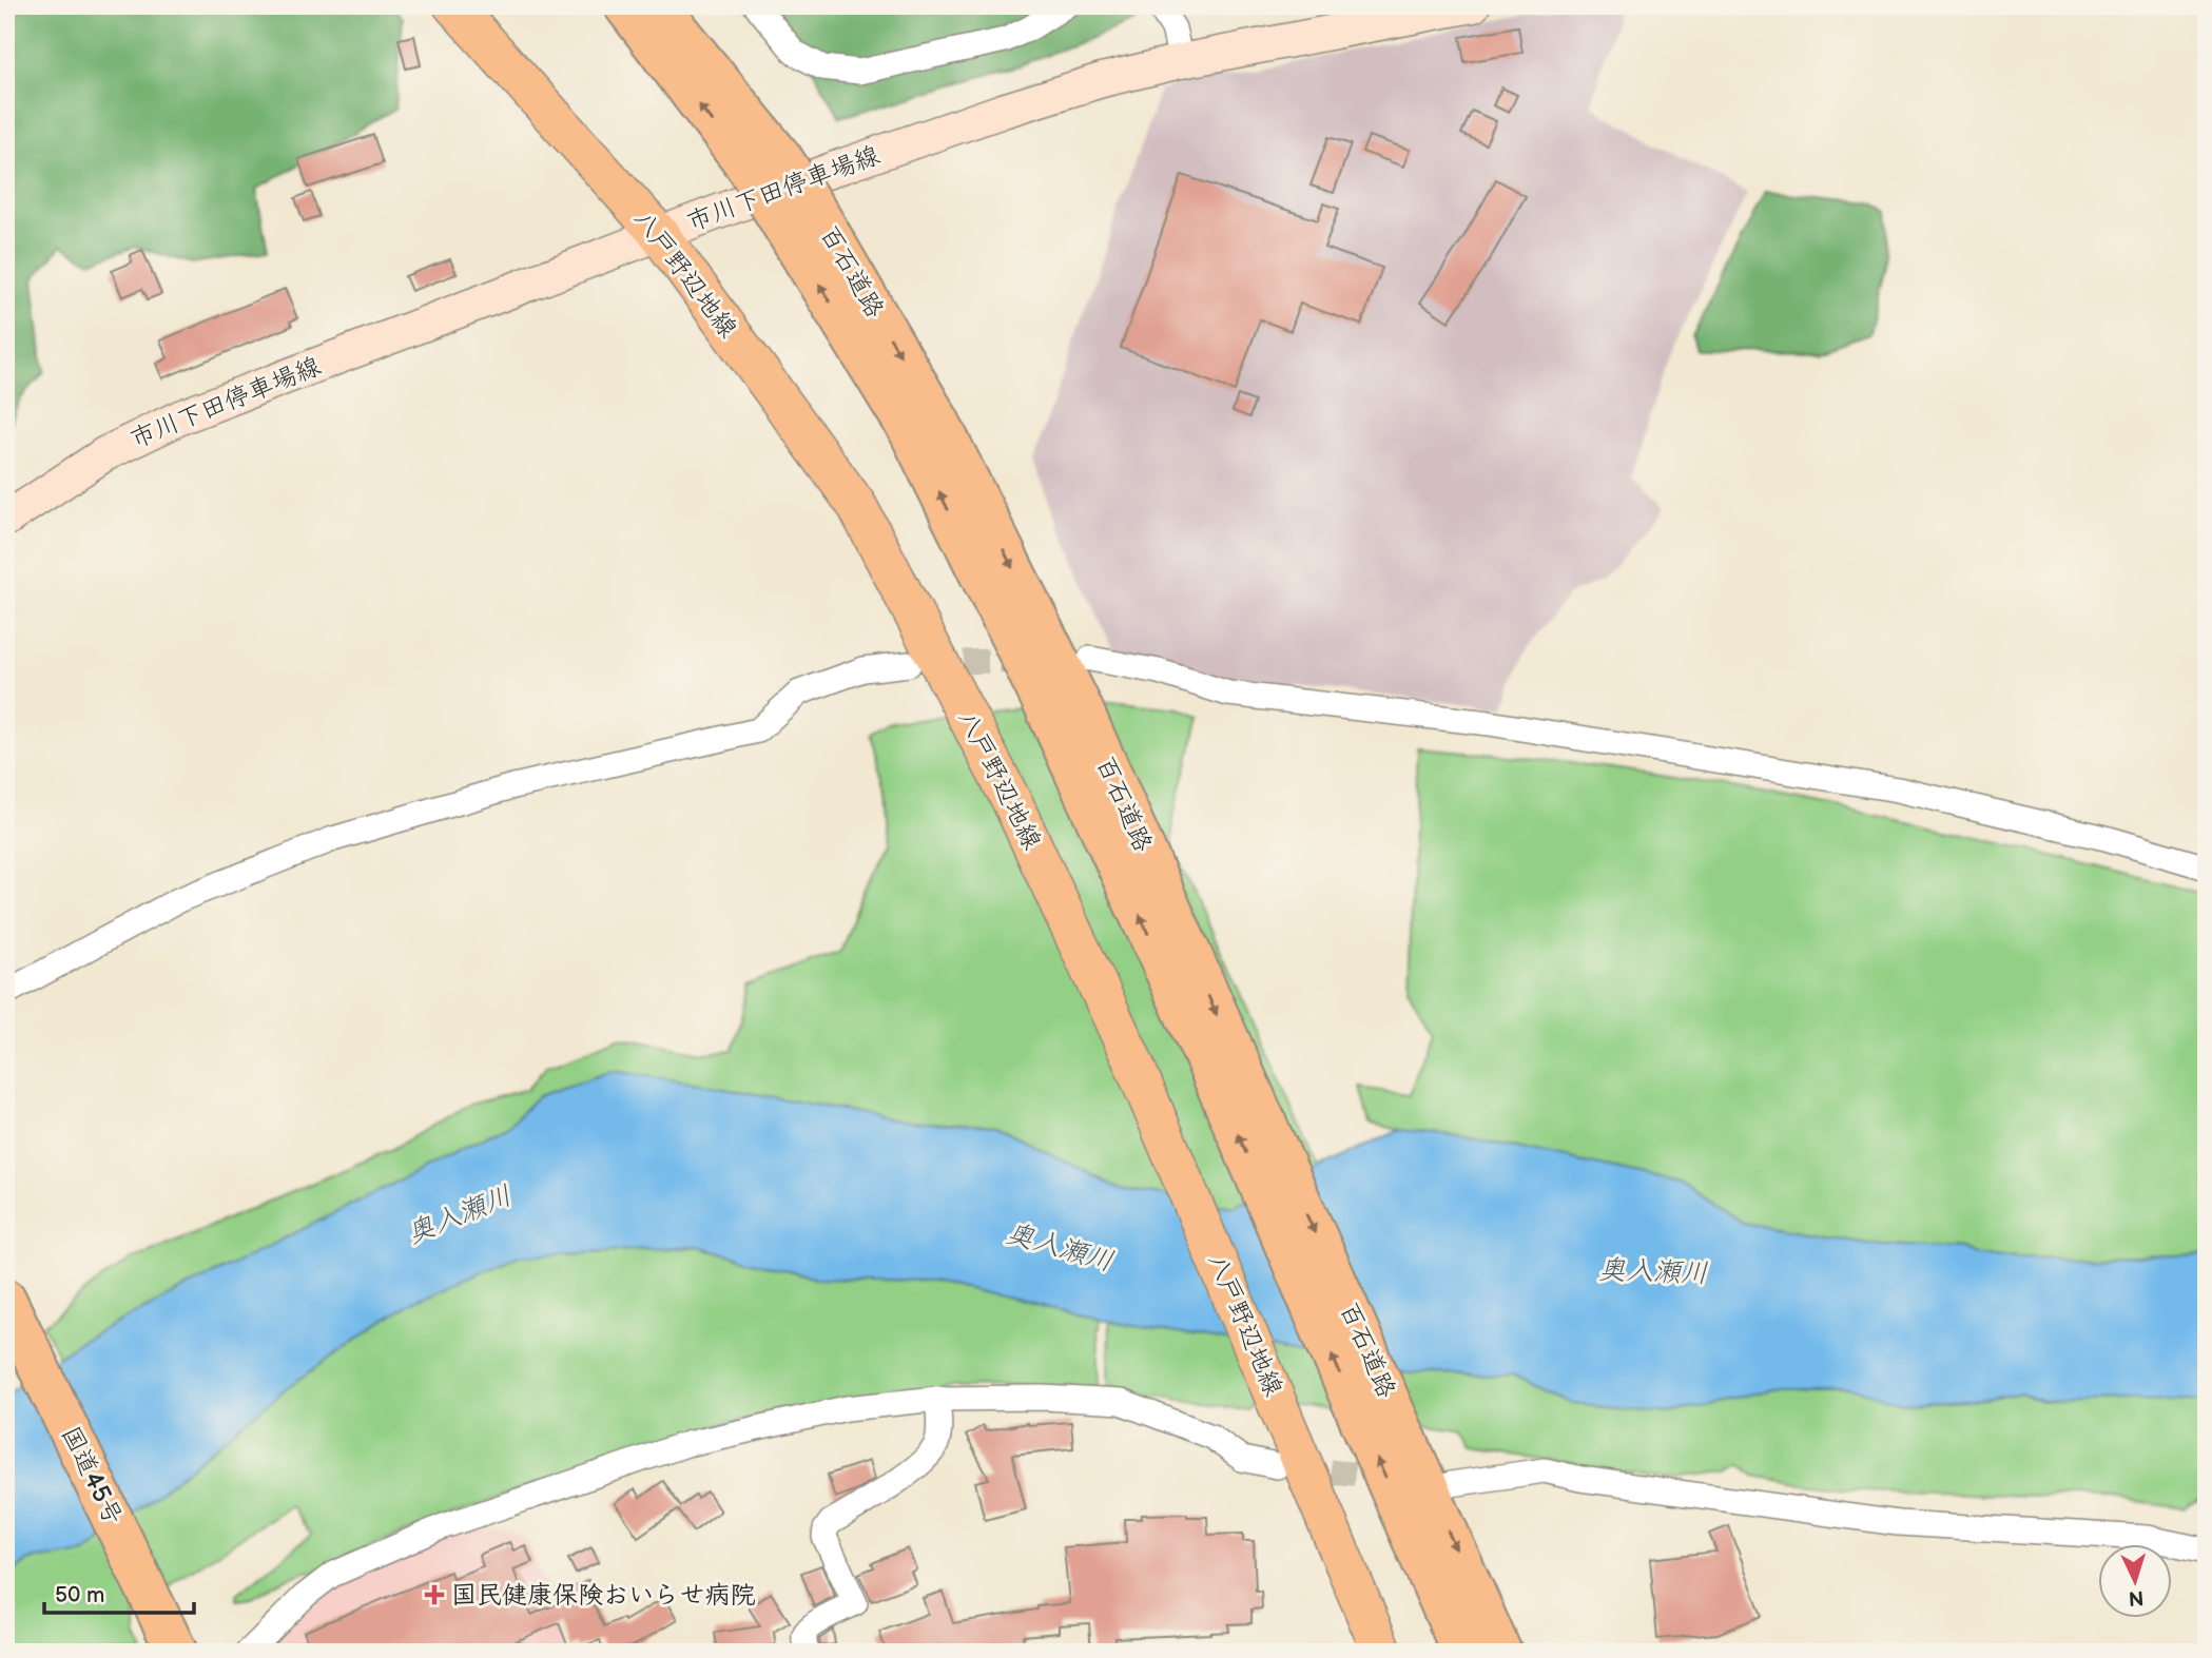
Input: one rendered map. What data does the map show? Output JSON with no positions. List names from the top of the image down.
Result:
{
  "streets": {
    "highway": ["百石道路", "国道45号"],
    "main road": ["市川下田停車場線", "八戸野辺地線"]
  },
  "crossings": [
    ["市川下田停車場線", "八戸野辺地線"]
  ],
  "water": ["奥入瀬川"],
  "places": {
    "health": ["国民健康保険おいらせ病院"]
  },
  "scale_bar": "50 m",
  "north": "bottom"
}
